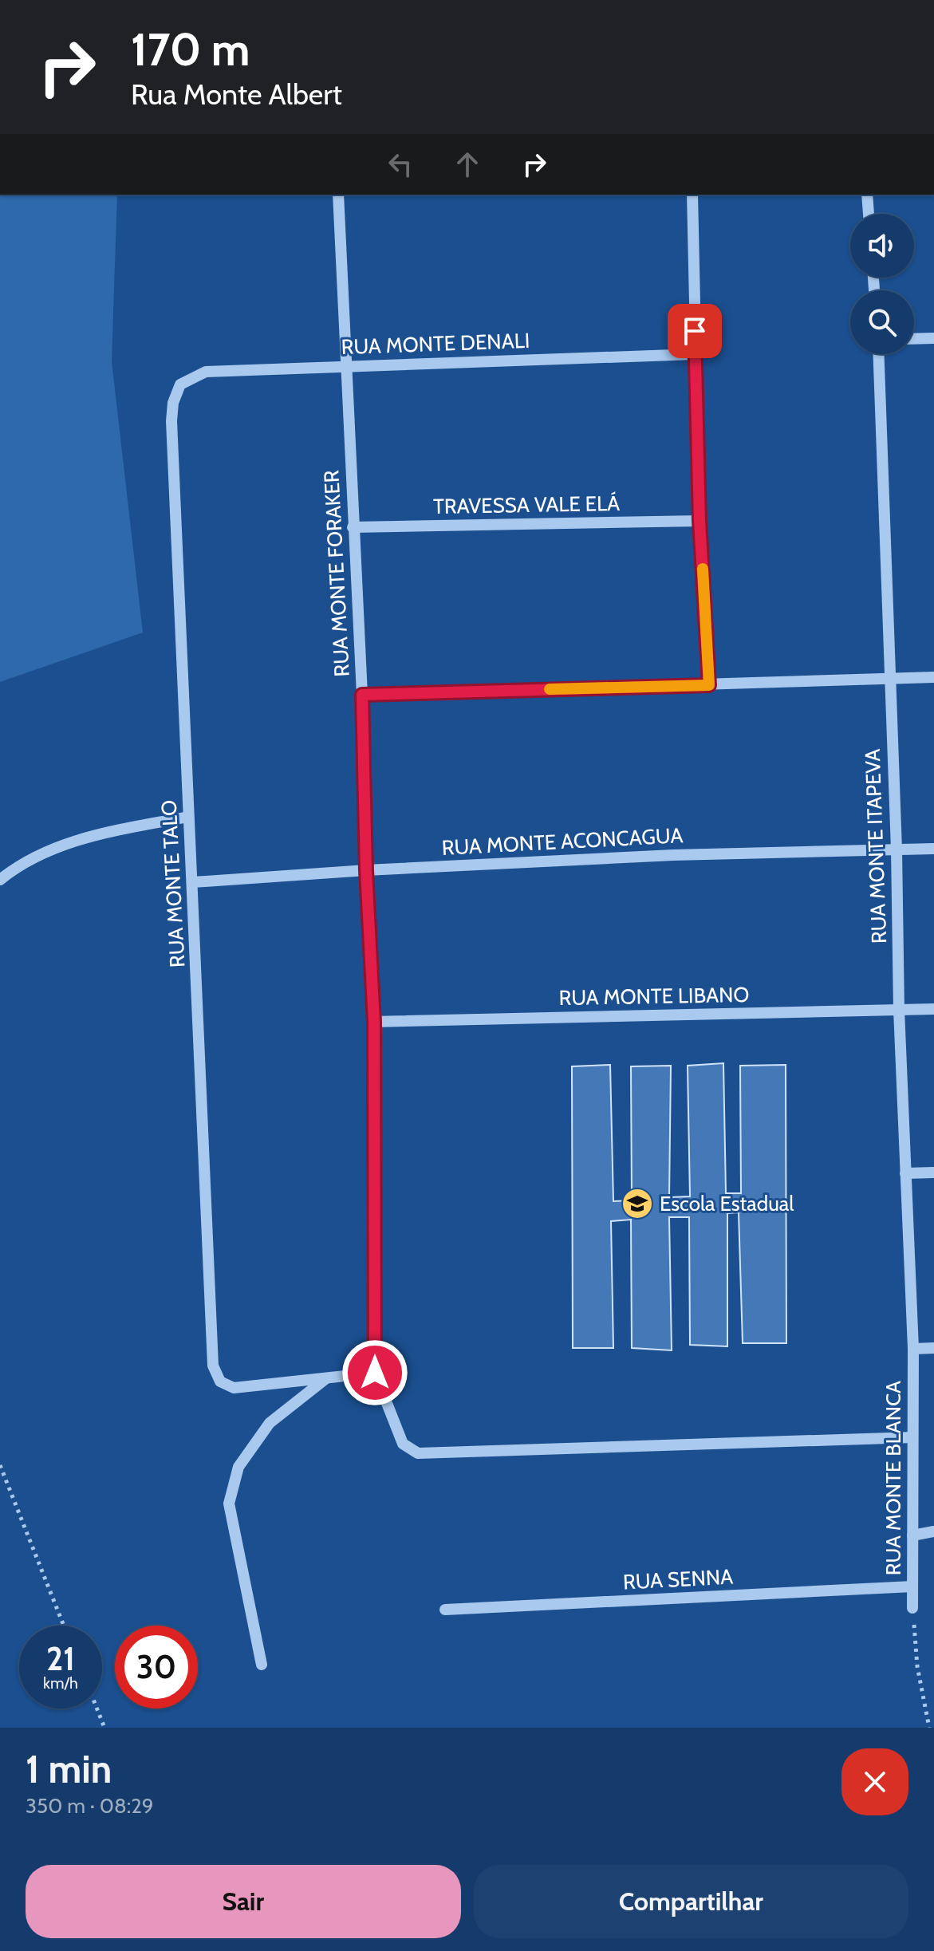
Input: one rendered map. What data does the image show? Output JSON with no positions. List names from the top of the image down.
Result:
{
  "streets": {
    "street": [
      "RUA MONTE DENALI",
      "TRAVESSA VALE ELÁ",
      "RUA MONTE FORAKER",
      "RUA MONTE ACONCAGUA",
      "RUA MONTE ITAPEVA",
      "RUA MONTE TALO",
      "RUA MONTE LIBANO",
      "RUA MONTE BLANCA",
      "RUA SENNA"
    ]
  },
  "crossings": [
    ["RUA MONTE DENALI", "RUA MONTE FORAKER"],
    ["RUA MONTE DENALI", "RUA MONTE TALO"],
    ["TRAVESSA VALE ELÁ", "RUA MONTE FORAKER"],
    ["RUA MONTE FORAKER", "RUA MONTE ACONCAGUA"],
    ["RUA MONTE FORAKER", "RUA MONTE LIBANO"],
    ["RUA MONTE ACONCAGUA", "RUA MONTE ITAPEVA"],
    ["RUA MONTE ACONCAGUA", "RUA MONTE TALO"],
    ["RUA MONTE ITAPEVA", "RUA MONTE LIBANO"],
    ["RUA MONTE ITAPEVA", "RUA MONTE BLANCA"],
    ["RUA MONTE BLANCA", "RUA SENNA"]
  ],
  "places": {
    "school or university": ["Escola Estadual"]
  },
  "page": {
    "turn": ["170 m", "Rua Monte Albert"],
    "speed": "21 km/h",
    "limit": "30",
    "heading": ["1 min", "350 m · 08:29"],
    "buttons": ["Sair", "Compartilhar"]
  }
}
